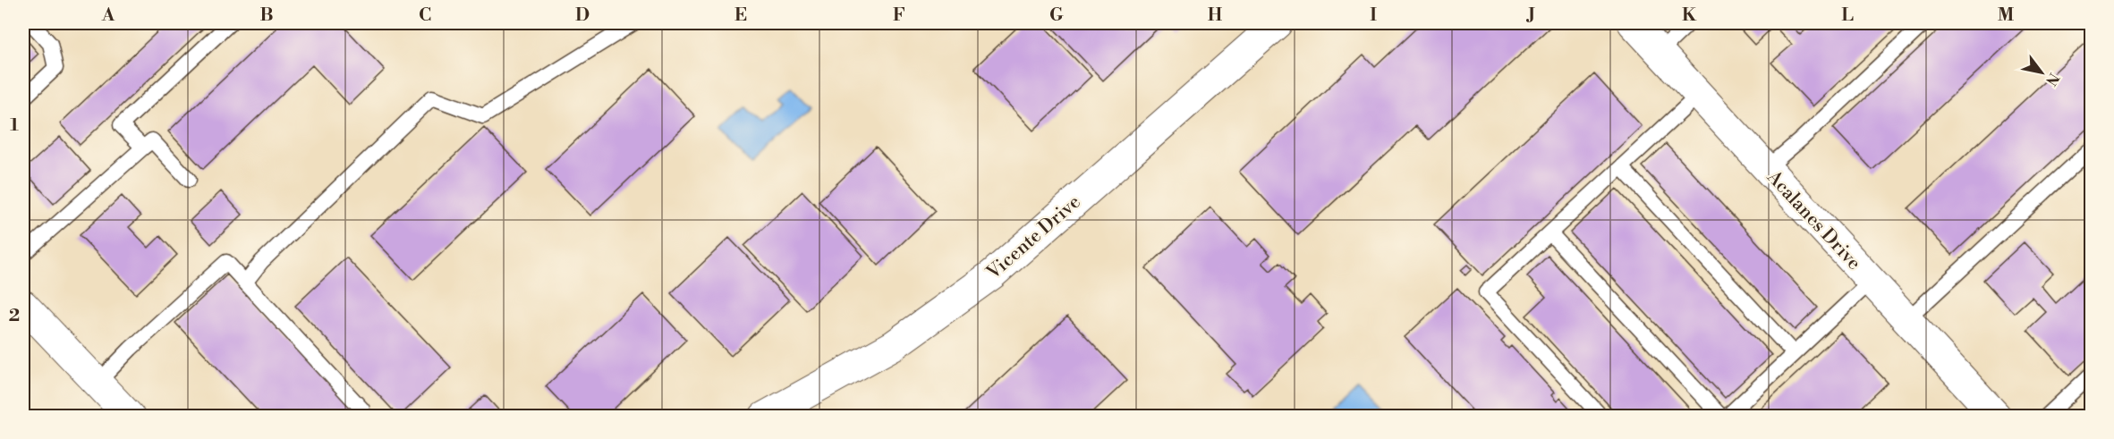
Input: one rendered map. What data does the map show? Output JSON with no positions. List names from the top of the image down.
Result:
{
  "streets": {
    "street": ["Acalanes Drive", "Vicente Drive"]
  },
  "north": "bottom right",
  "grid": {
    "columns": [
      "A",
      "B",
      "C",
      "D",
      "E",
      "F",
      "G",
      "H",
      "I",
      "J",
      "K",
      "L",
      "M"
    ],
    "rows": ["1", "2"]
  }
}
